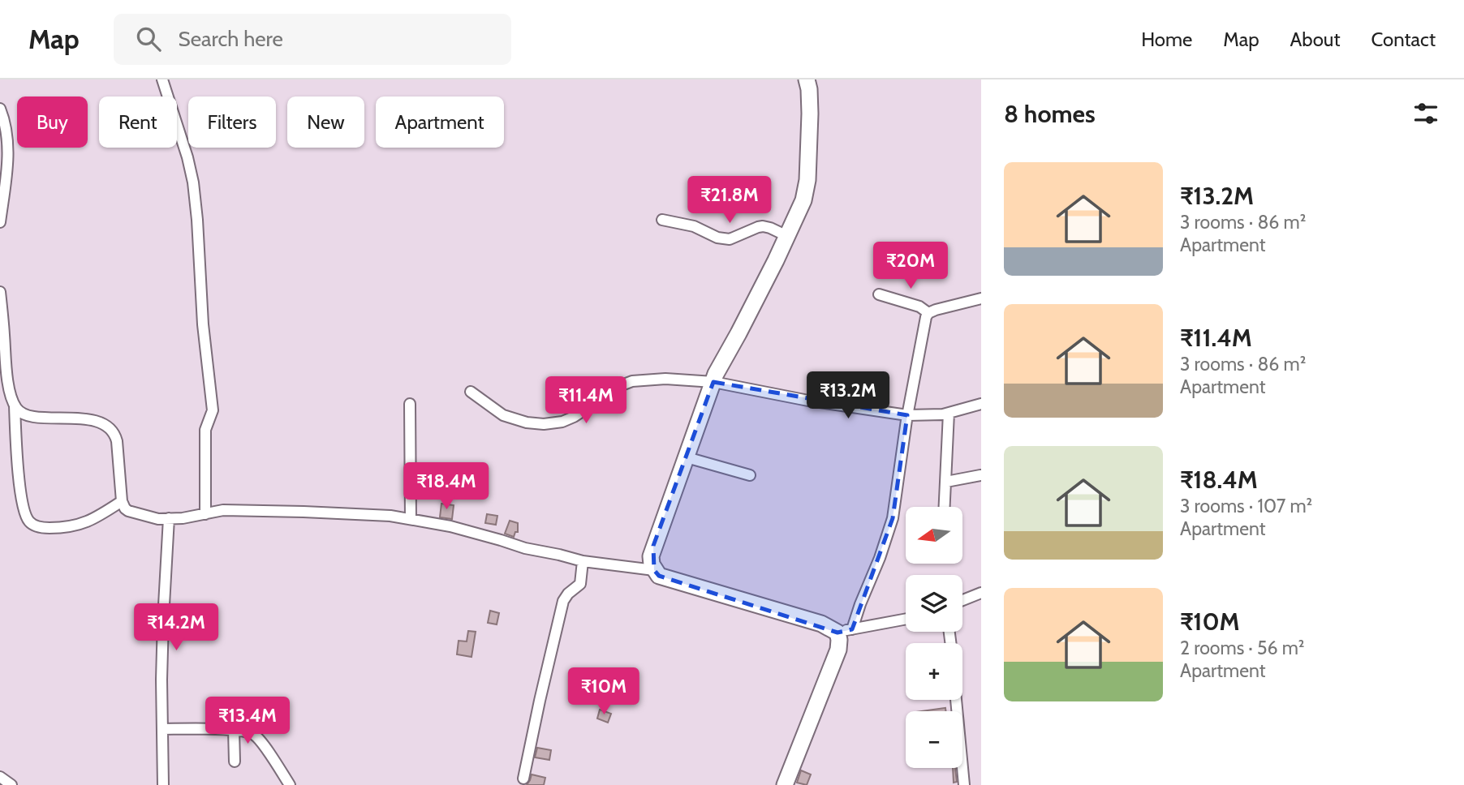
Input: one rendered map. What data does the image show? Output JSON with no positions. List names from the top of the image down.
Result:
{
  "north": "left",
  "page": {
    "header": "Map",
    "search": "Search here",
    "nav": [
      "Home",
      "Map",
      "About",
      "Contact"
    ],
    "heading": "8 homes",
    "chip": [
      "Buy",
      "Rent",
      "Filters",
      "New",
      "Apartment"
    ],
    "list": [
      {
        "name": "₹13.2M",
        "note": "3 rooms · 86 m² · Apartment"
      },
      {
        "name": "₹11.4M",
        "note": "3 rooms · 86 m² · Apartment"
      },
      {
        "name": "₹18.4M",
        "note": "3 rooms · 107 m² · Apartment"
      },
      {
        "name": "₹10M",
        "note": "2 rooms · 56 m² · Apartment"
      }
    ],
    "price": [
      "₹21.8M",
      "₹20M",
      "₹13.2M",
      "₹11.4M",
      "₹18.4M",
      "₹14.2M",
      "₹10M",
      "₹13.4M"
    ],
    "map_buttons": ["+", "−"]
  }
}
